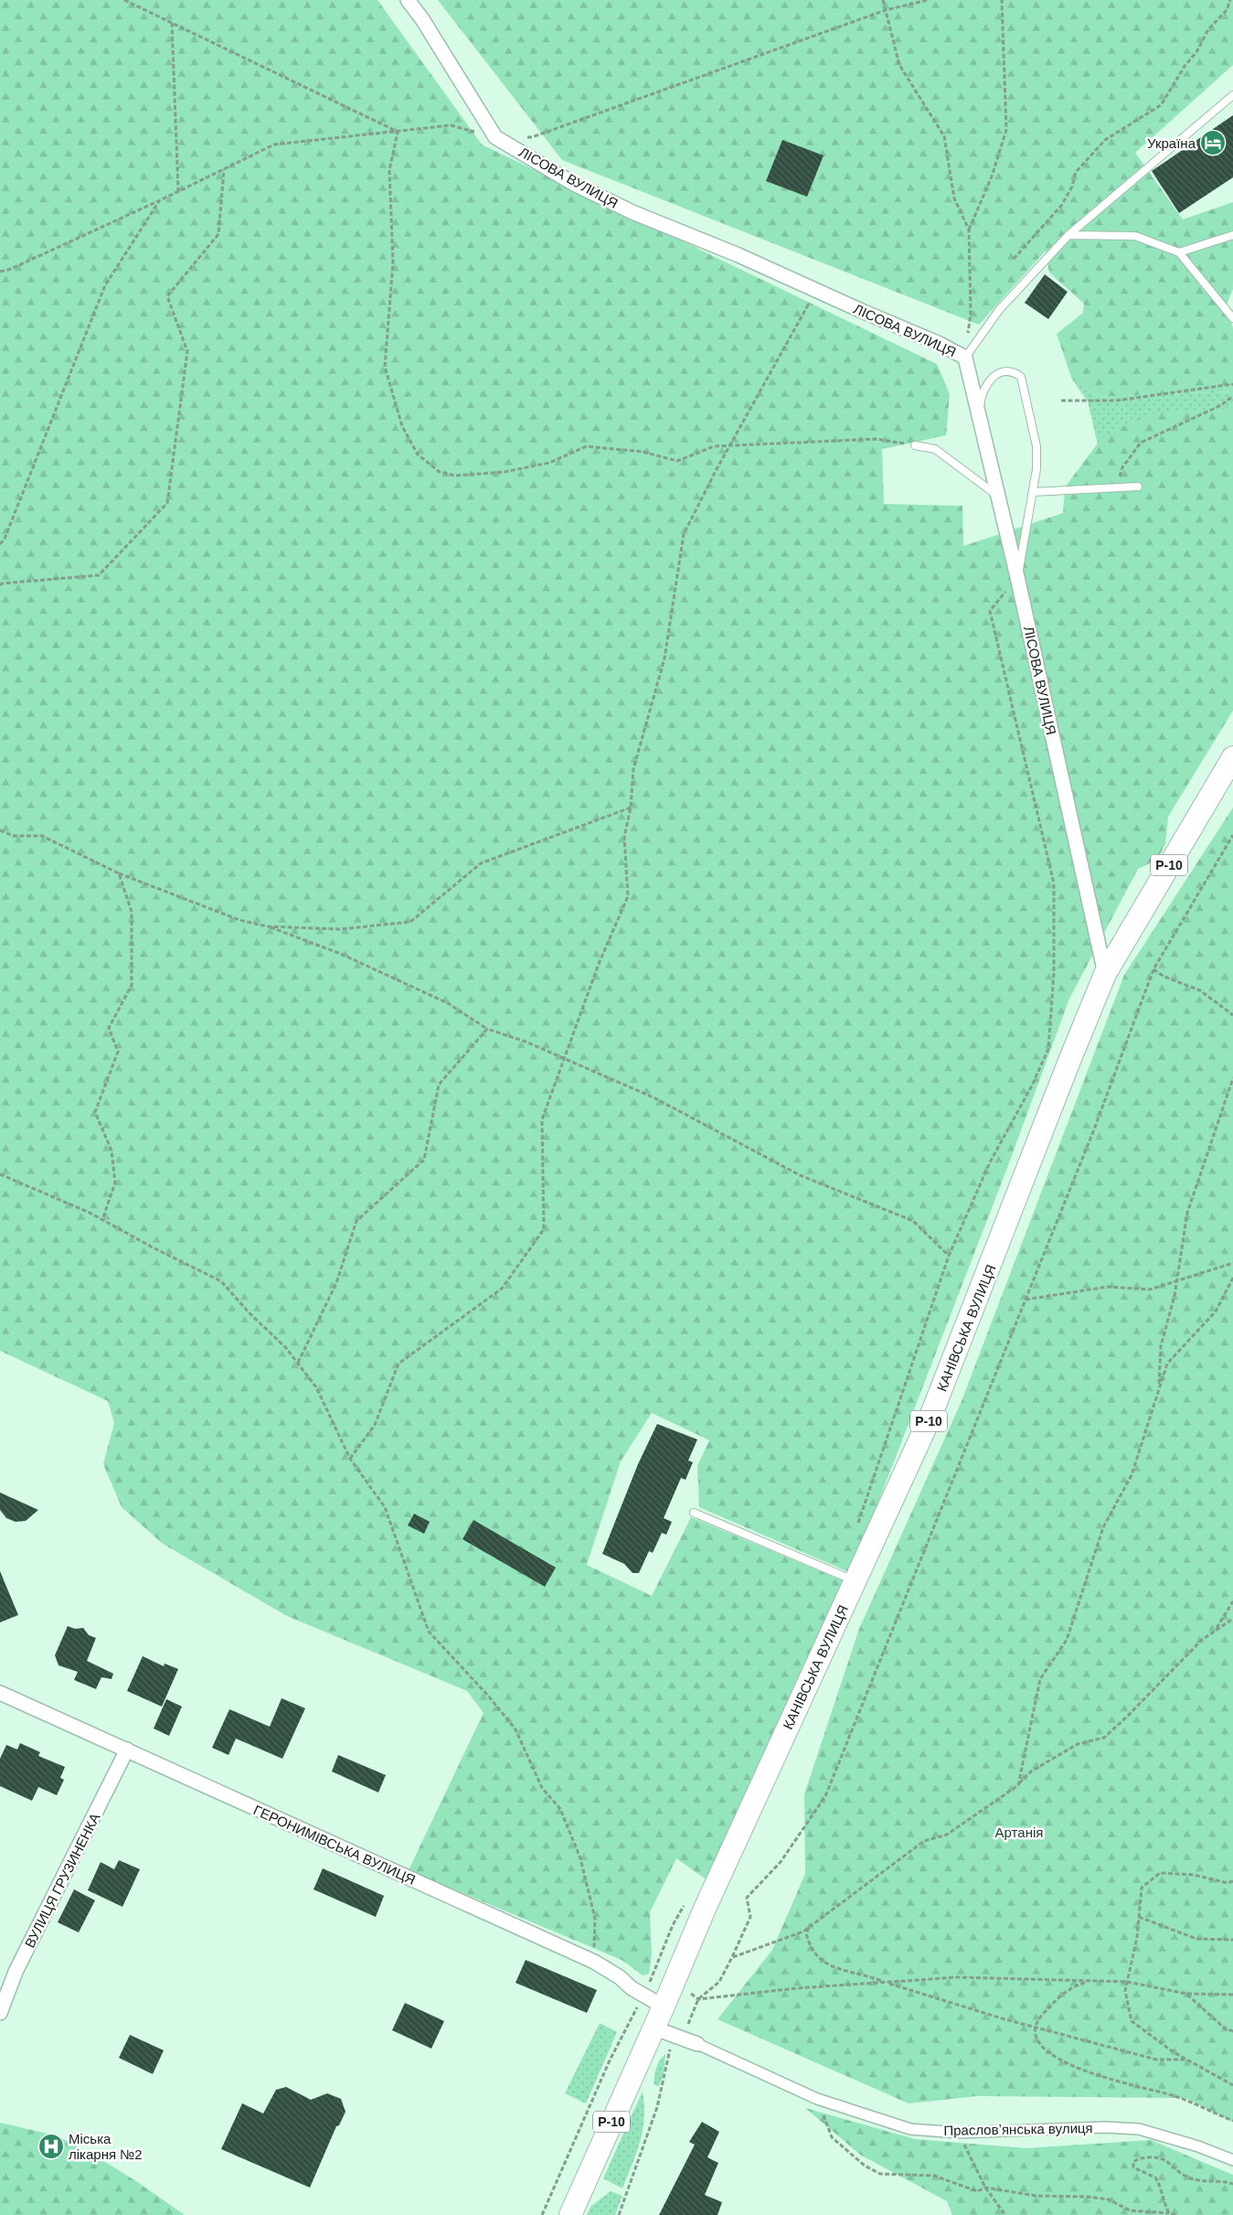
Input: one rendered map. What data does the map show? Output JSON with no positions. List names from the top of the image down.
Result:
{
  "streets": {
    "main road": ["Р-10", "КАНІВСЬКА ВУЛИЦЯ"],
    "street": [
      "ЛІСОВА ВУЛИЦЯ",
      "ГЕРОНИМІВСЬКА ВУЛИЦЯ",
      "ВУЛИЦЯ ГРУЗИНЕНКА",
      "Прасловʼянська вулиця"
    ]
  },
  "crossings": [
    ["ЛІСОВА ВУЛИЦЯ", "КАНІВСЬКА ВУЛИЦЯ"],
    ["Р-10", "КАНІВСЬКА ВУЛИЦЯ"],
    ["Р-10", "ГЕРОНИМІВСЬКА ВУЛИЦЯ"],
    ["Р-10", "Прасловʼянська вулиця"],
    ["КАНІВСЬКА ВУЛИЦЯ", "ГЕРОНИМІВСЬКА ВУЛИЦЯ"],
    ["ГЕРОНИМІВСЬКА ВУЛИЦЯ", "ВУЛИЦЯ ГРУЗИНЕНКА"]
  ],
  "parks": ["Артанія"],
  "places": {
    "hotel": ["Україна"],
    "hospital": ["Міська лікарня №2"]
  }
}
